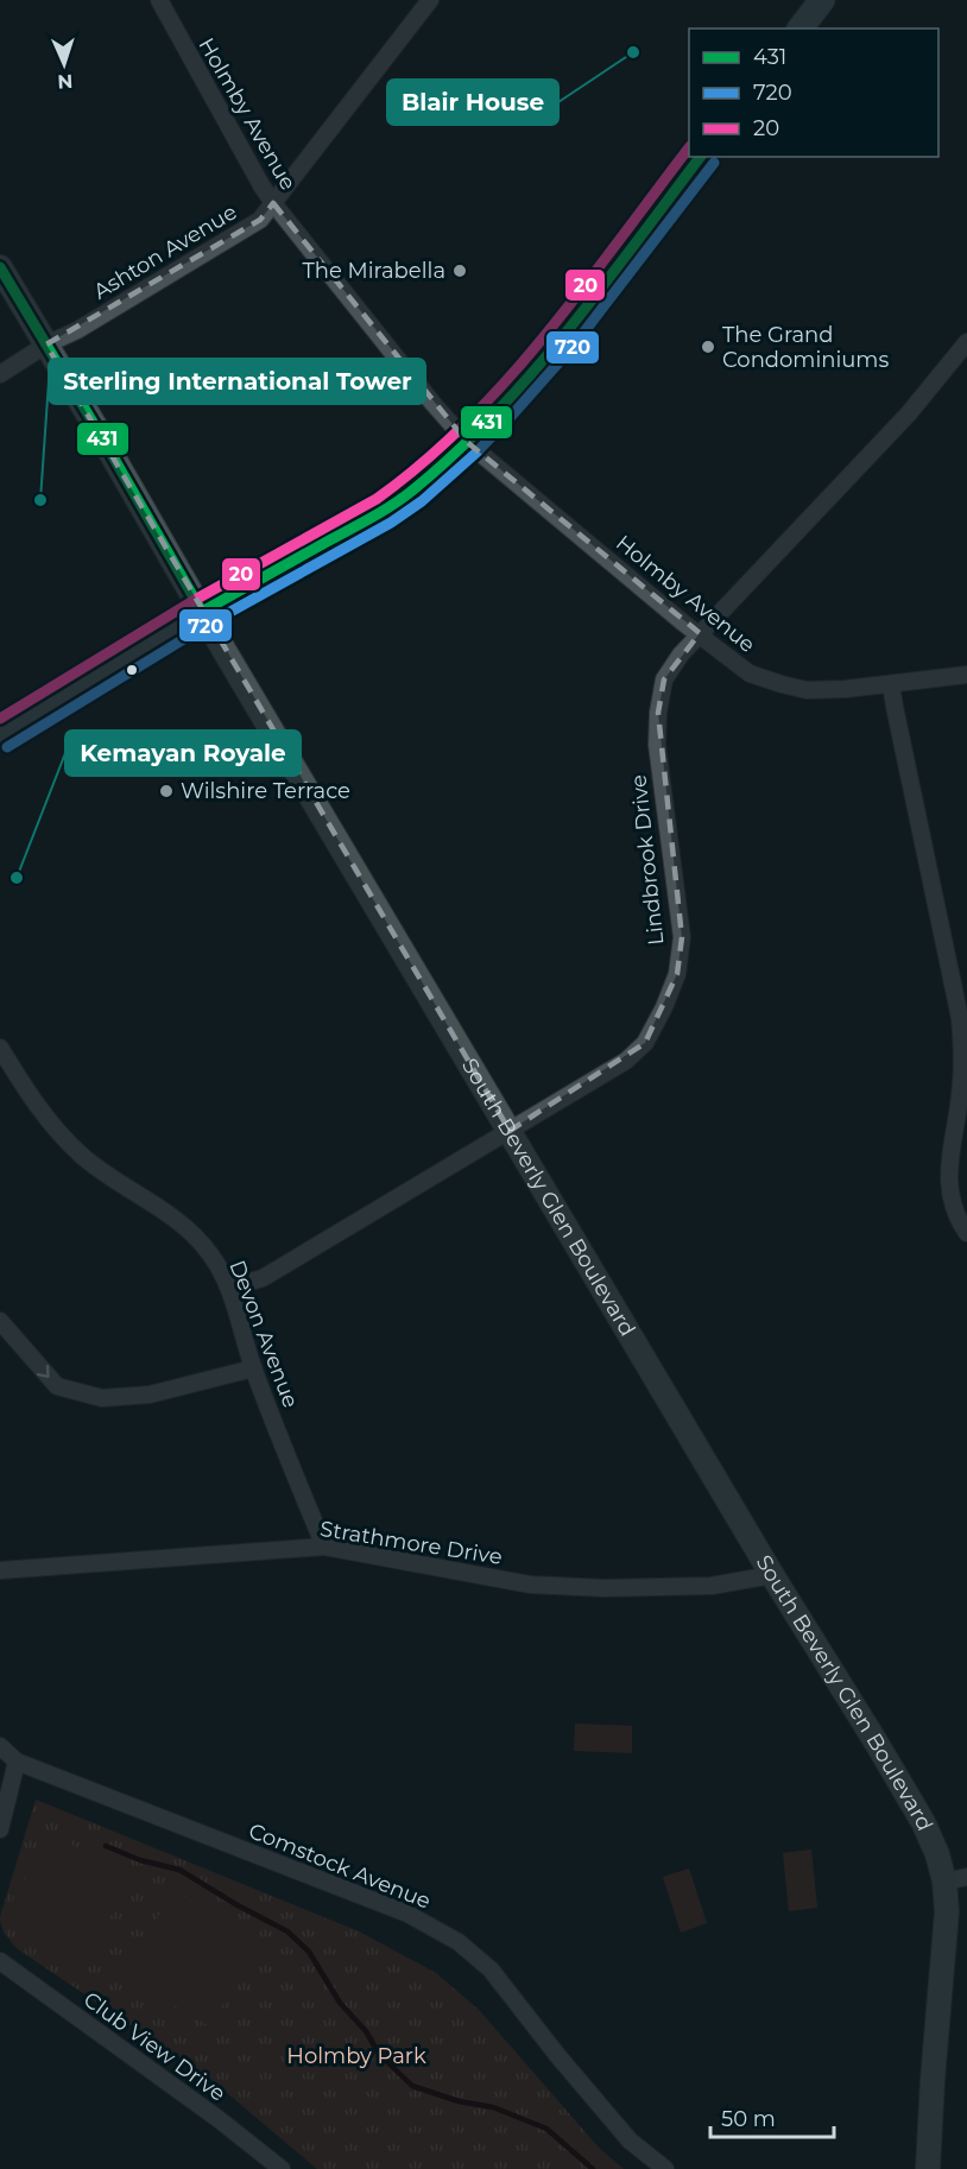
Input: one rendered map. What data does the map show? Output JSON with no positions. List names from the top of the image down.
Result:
{
  "streets": {
    "main road": ["South Beverly Glen Boulevard"],
    "street": [
      "Holmby Avenue",
      "Ashton Avenue",
      "Lindbrook Drive",
      "Devon Avenue",
      "Strathmore Drive",
      "Comstock Avenue",
      "Club View Drive"
    ]
  },
  "crossings": [
    ["Holmby Avenue", "Ashton Avenue"],
    ["Holmby Avenue", "Lindbrook Drive"],
    ["Ashton Avenue", "South Beverly Glen Boulevard"],
    ["Lindbrook Drive", "South Beverly Glen Boulevard"],
    ["Lindbrook Drive", "Devon Avenue"],
    ["South Beverly Glen Boulevard", "Strathmore Drive"],
    ["Devon Avenue", "Strathmore Drive"]
  ],
  "parks": ["Holmby Park"],
  "places": [
    "Blair House",
    "The Mirabella",
    "The Grand Condominiums",
    "Sterling International Tower",
    "Wilshire Terrace",
    "Kemayan Royale"
  ],
  "lines": ["transit line 20", "transit line 431", "transit line 720"],
  "legend": ["431", "720", "20"],
  "scale_bar": "50 m",
  "north": "bottom"
}
